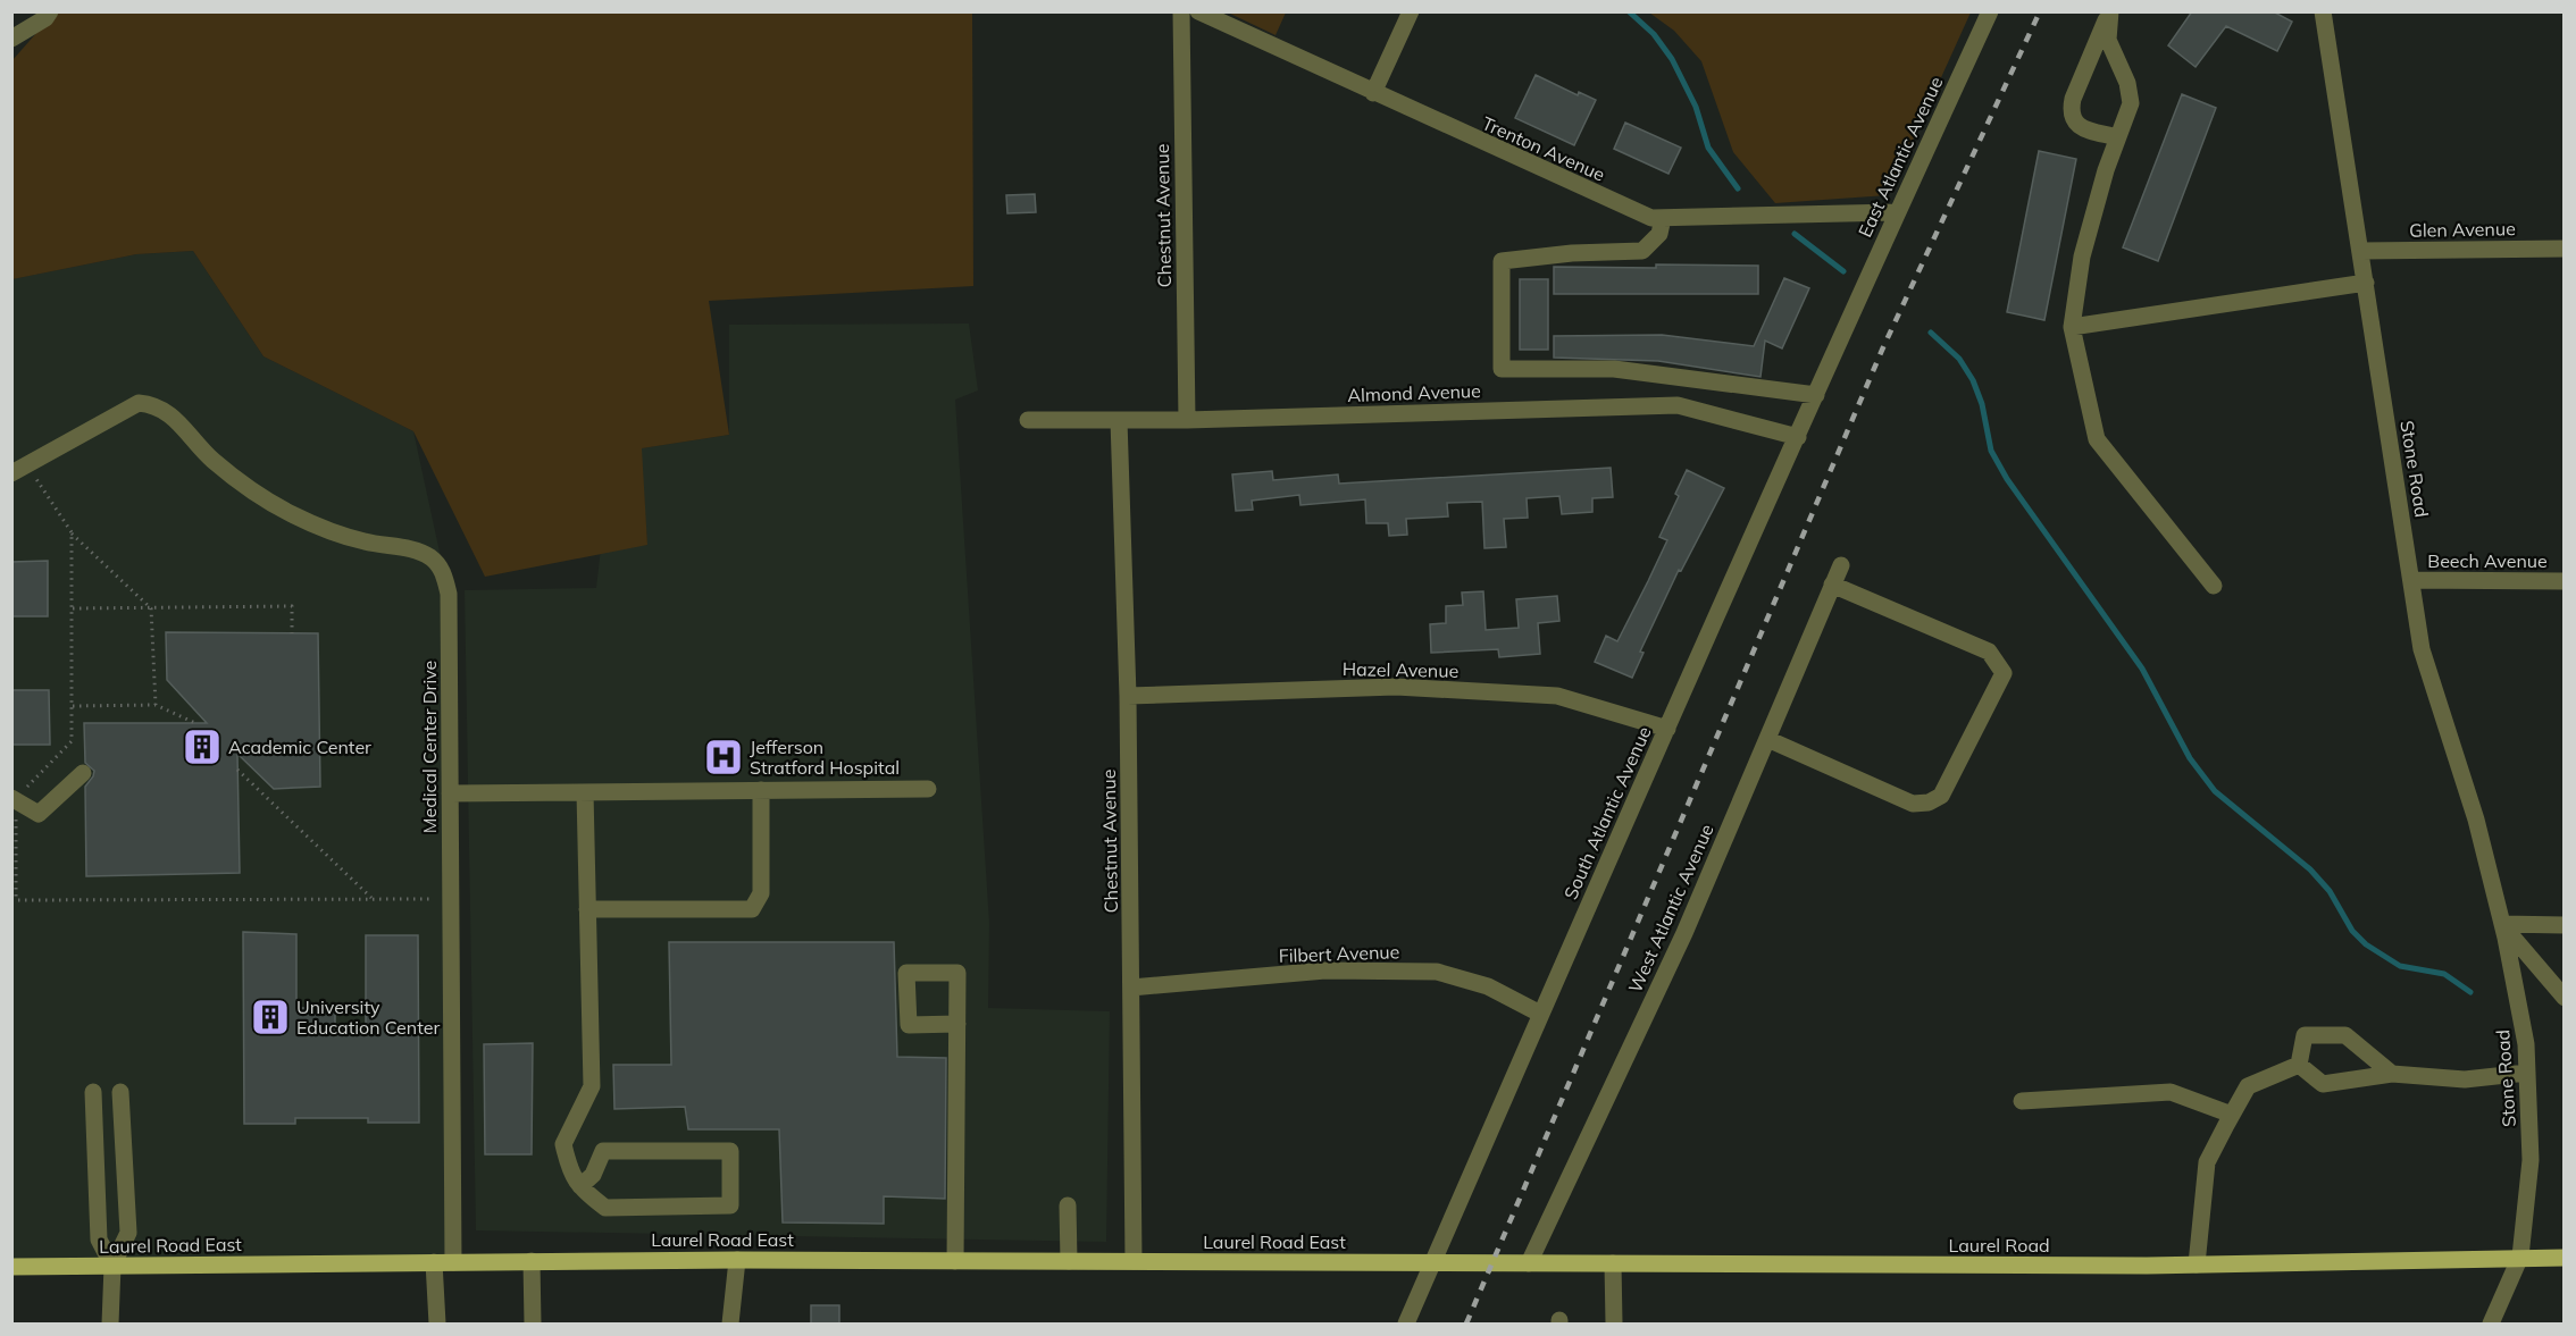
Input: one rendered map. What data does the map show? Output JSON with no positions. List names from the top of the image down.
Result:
{
  "streets": {
    "main road": ["Laurel Road East", "Laurel Road"],
    "street": [
      "Trenton Avenue",
      "East Atlantic Avenue",
      "Chestnut Avenue",
      "Glen Avenue",
      "Almond Avenue",
      "Stone Road",
      "Beech Avenue",
      "Hazel Avenue",
      "Medical Center Drive",
      "South Atlantic Avenue",
      "West Atlantic Avenue",
      "Filbert Avenue"
    ]
  },
  "crossings": [
    ["Trenton Avenue", "East Atlantic Avenue"],
    ["East Atlantic Avenue", "South Atlantic Avenue"],
    ["Chestnut Avenue", "Almond Avenue"],
    ["Chestnut Avenue", "Hazel Avenue"],
    ["Chestnut Avenue", "Filbert Avenue"],
    ["Chestnut Avenue", "Laurel Road East"],
    ["Glen Avenue", "Stone Road"],
    ["Almond Avenue", "South Atlantic Avenue"],
    ["Stone Road", "Beech Avenue"],
    ["Stone Road", "Laurel Road"],
    ["Hazel Avenue", "South Atlantic Avenue"],
    ["Medical Center Drive", "Laurel Road East"],
    ["South Atlantic Avenue", "Filbert Avenue"],
    ["South Atlantic Avenue", "Laurel Road East"],
    ["South Atlantic Avenue", "Laurel Road"],
    ["West Atlantic Avenue", "Laurel Road"],
    ["Laurel Road East", "Laurel Road"]
  ],
  "places": {
    "building": ["Academic Center", "University Education Center"],
    "hospital": ["Jefferson Stratford Hospital"]
  }
}
